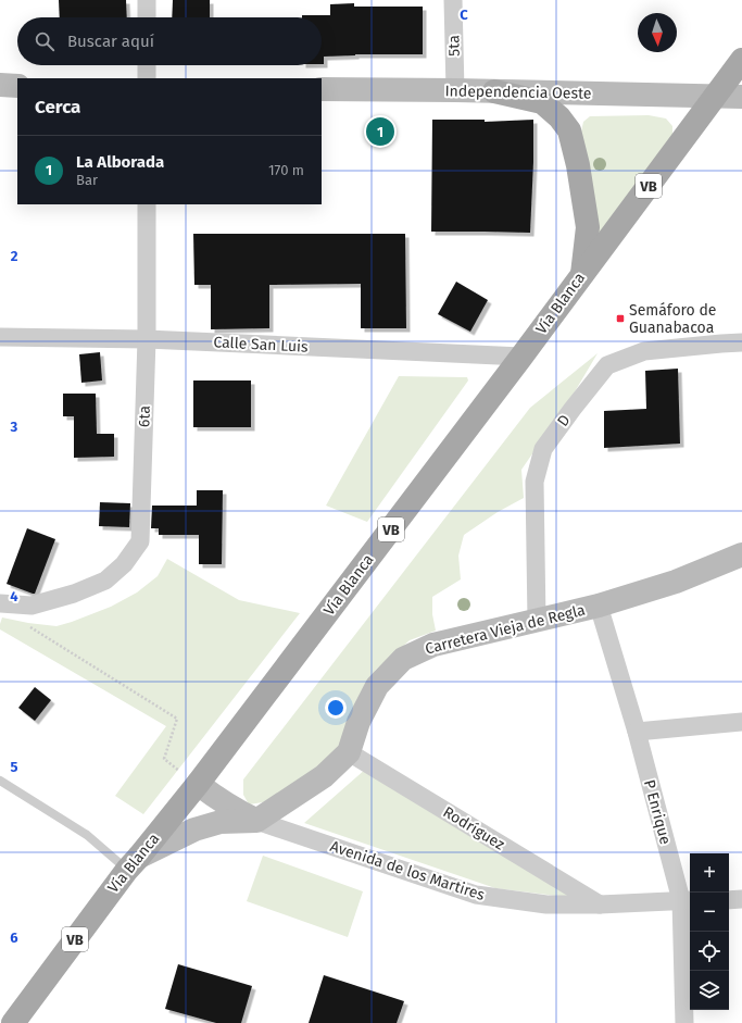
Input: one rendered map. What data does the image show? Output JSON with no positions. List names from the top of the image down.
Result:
{
  "streets": {
    "main road": ["VB", "Vía Blanca"],
    "street": [
      "5ta",
      "Independencia Oeste",
      "Calle San Luis",
      "6ta",
      "D",
      "Carretera Vieja de Regla",
      "P Enrique",
      "Rodríguez",
      "Avenida de los Martires"
    ]
  },
  "crossings": [
    ["5ta", "Independencia Oeste"],
    ["Independencia Oeste", "Vía Blanca"],
    ["Vía Blanca", "Calle San Luis"],
    ["Calle San Luis", "6ta"],
    ["D", "Carretera Vieja de Regla"],
    ["Carretera Vieja de Regla", "P Enrique"],
    ["Carretera Vieja de Regla", "Rodríguez"],
    ["Carretera Vieja de Regla", "Avenida de los Martires"],
    ["P Enrique", "Avenida de los Martires"],
    ["Rodríguez", "Avenida de los Martires"]
  ],
  "places": {
    "transit": ["Semáforo de Guanabacoa"]
  },
  "north": "bottom",
  "page": {
    "search": "Buscar aquí",
    "heading": "Cerca",
    "pins": "1",
    "list": [
      {
        "mark": "1",
        "name": "La Alborada",
        "note": "Bar",
        "value": "170 m"
      }
    ],
    "map_buttons": ["+", "−"]
  },
  "grid": {
    "columns": ["C"],
    "rows": [
      "2",
      "3",
      "4",
      "5",
      "6"
    ]
  }
}
